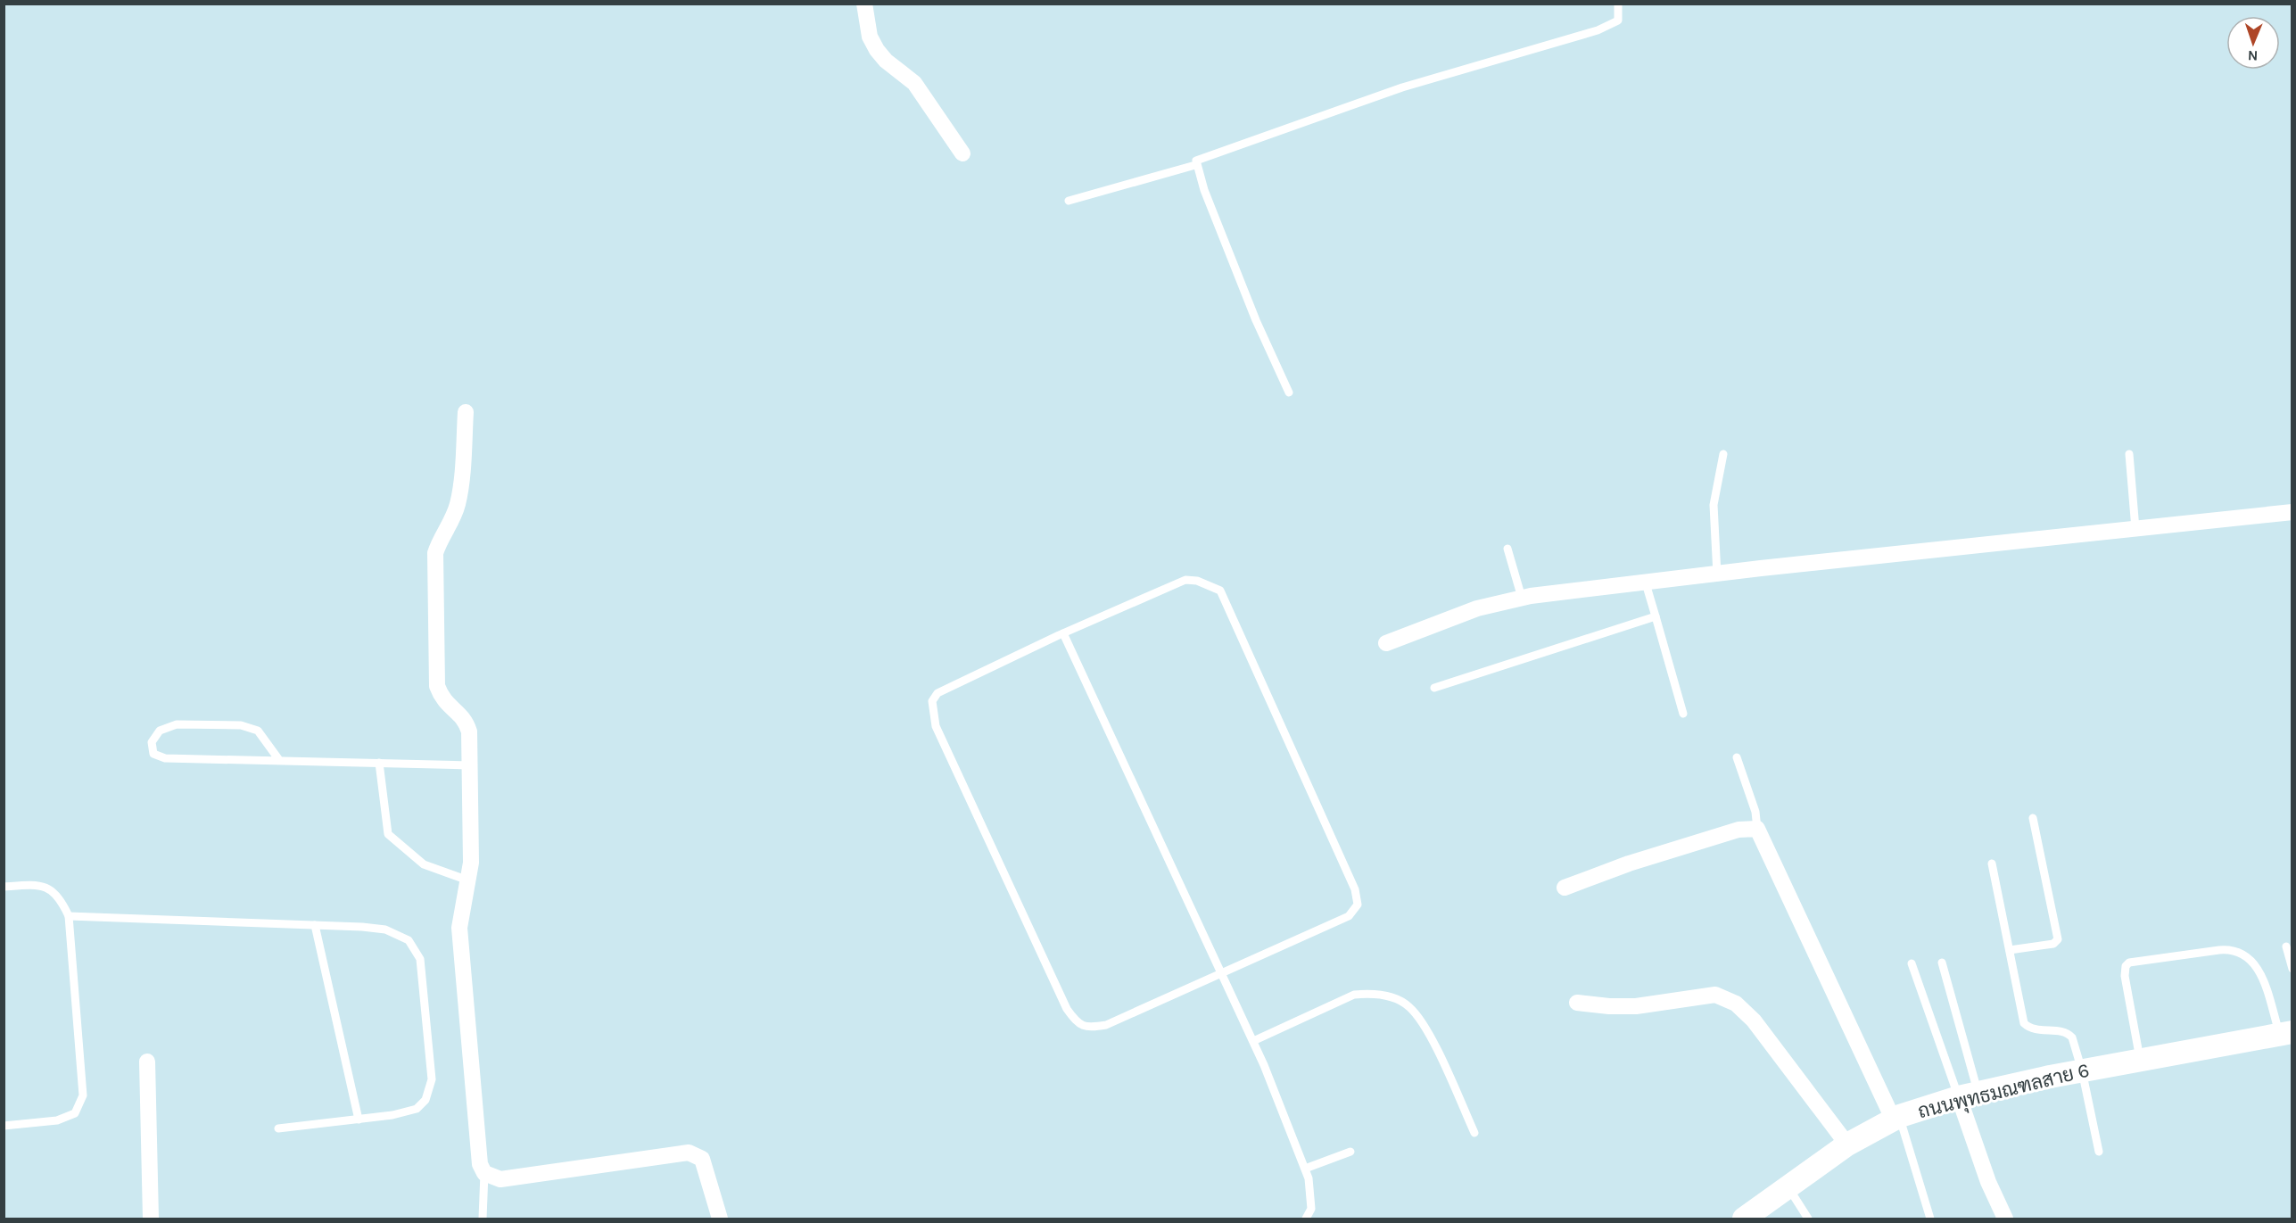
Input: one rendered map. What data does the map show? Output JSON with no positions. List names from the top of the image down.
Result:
{
  "streets": {
    "main road": ["ถนนพุทธมณฑลสาย 6"]
  },
  "north": "bottom"
}
